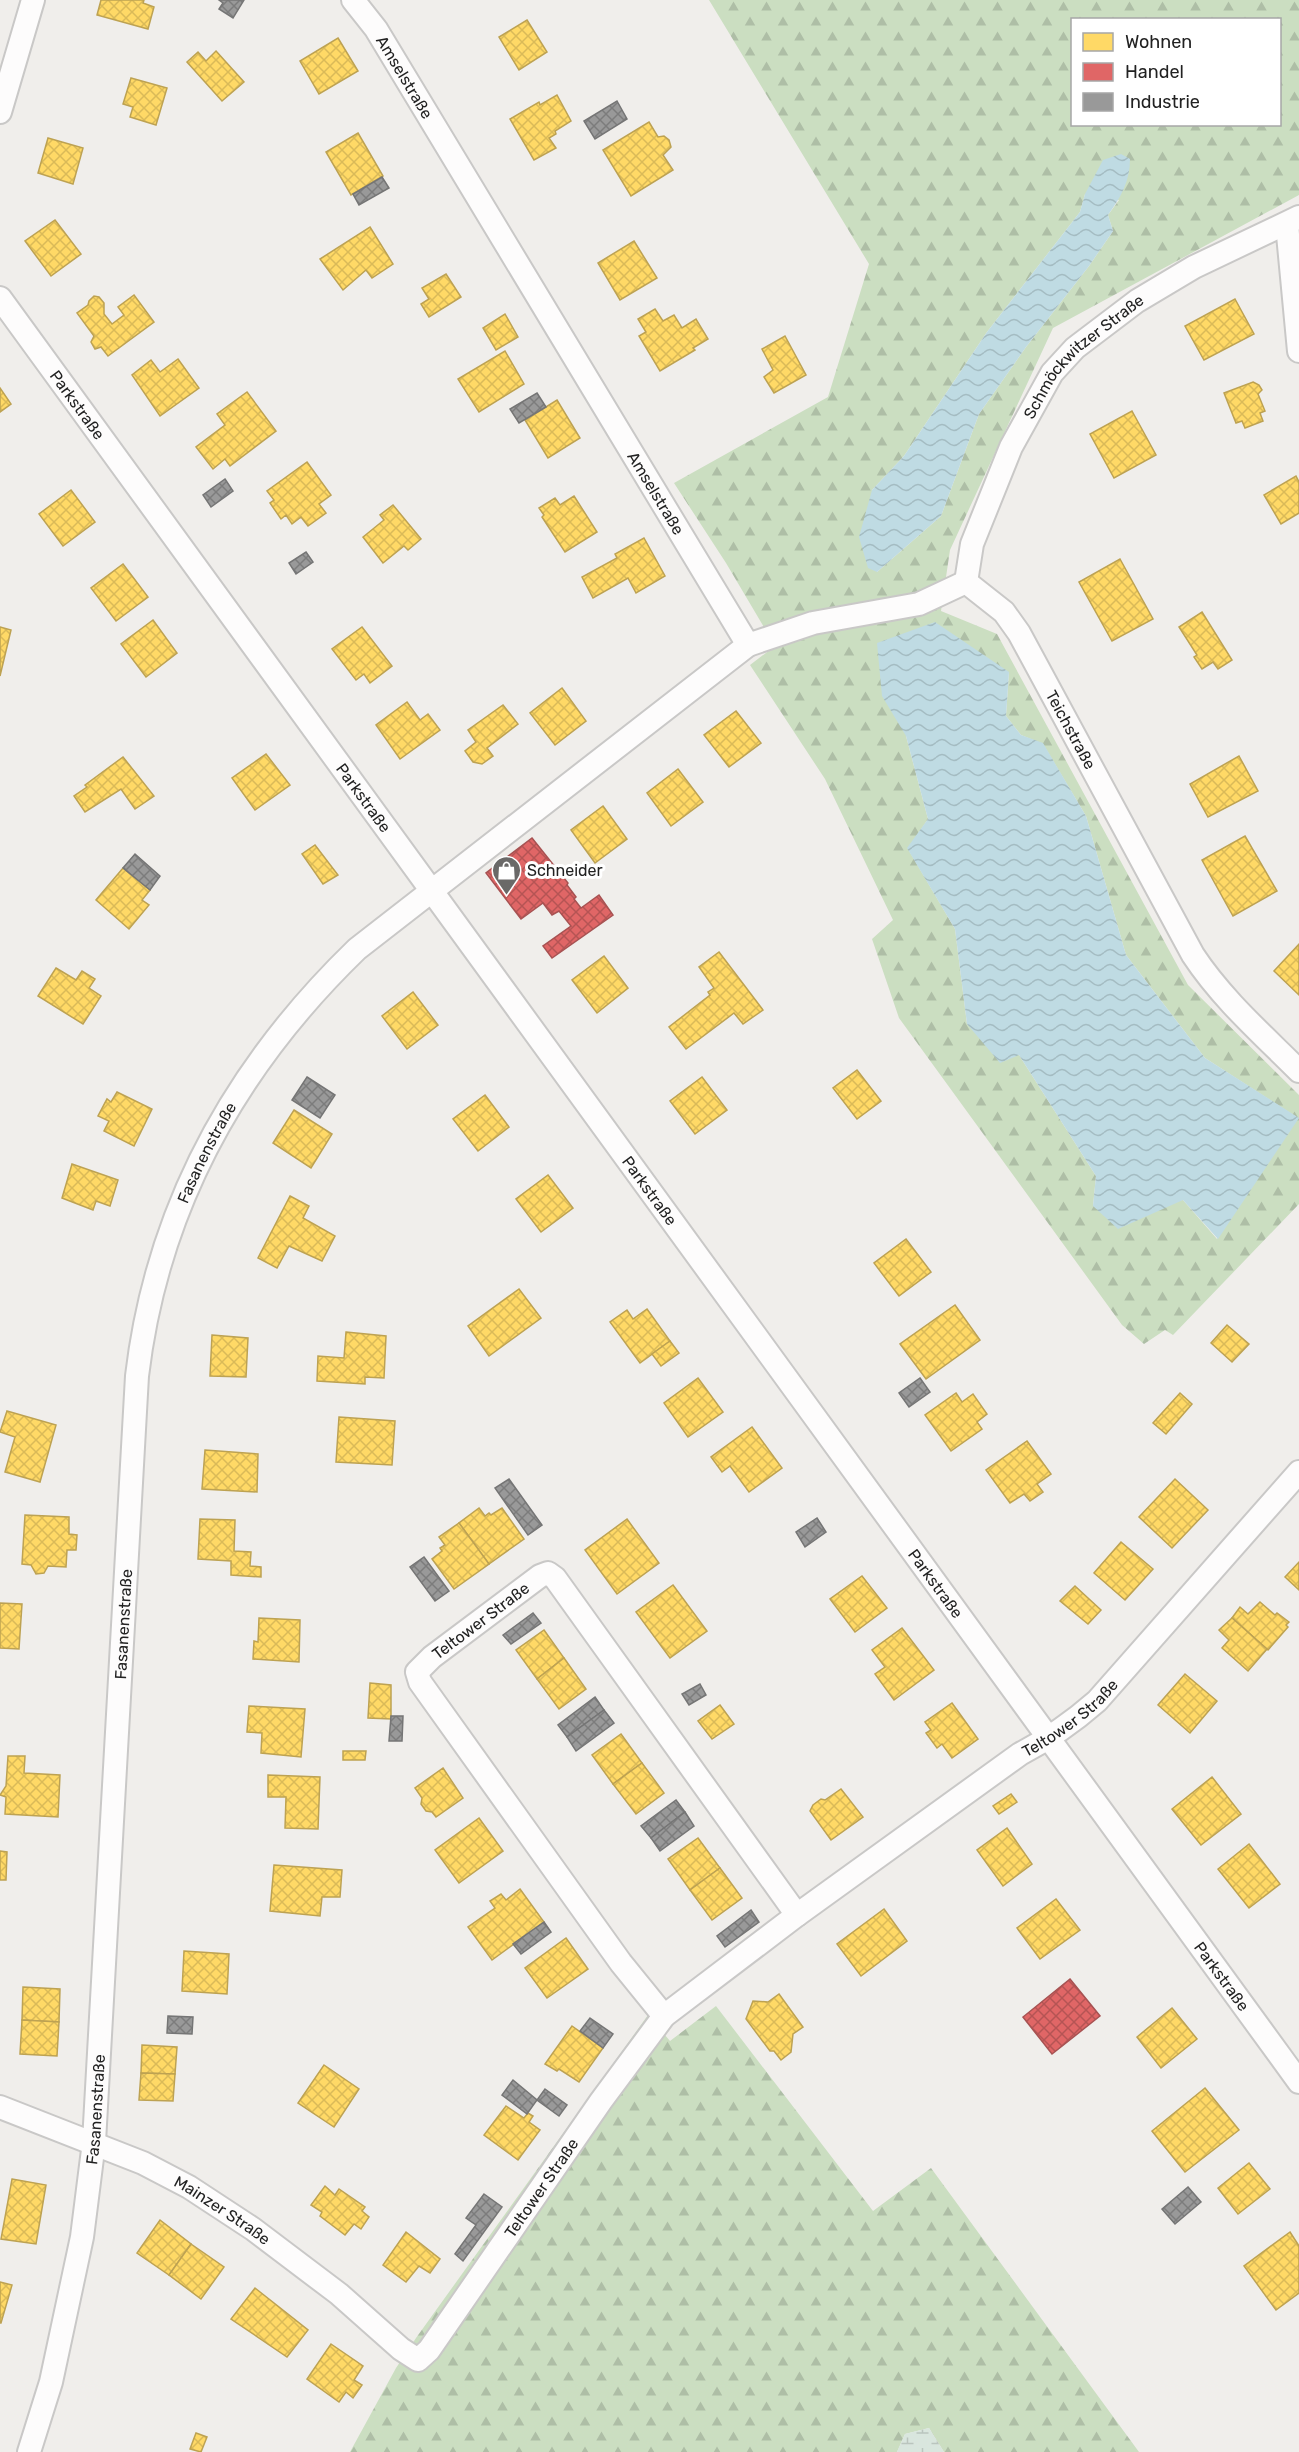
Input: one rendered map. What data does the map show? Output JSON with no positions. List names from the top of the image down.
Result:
{
  "streets": {
    "street": [
      "Amselstraße",
      "Schmöckwitzer Straße",
      "Parkstraße",
      "Teichstraße",
      "Fasanenstraße",
      "Teltower Straße",
      "Mainzer Straße"
    ]
  },
  "crossings": [
    ["Schmöckwitzer Straße", "Teichstraße"],
    ["Parkstraße", "Fasanenstraße"],
    ["Parkstraße", "Teltower Straße"],
    ["Fasanenstraße", "Mainzer Straße"],
    ["Teltower Straße", "Mainzer Straße"]
  ],
  "places": {
    "shop": ["Schneider"]
  },
  "legend": ["Wohnen", "Handel", "Industrie"]
}
